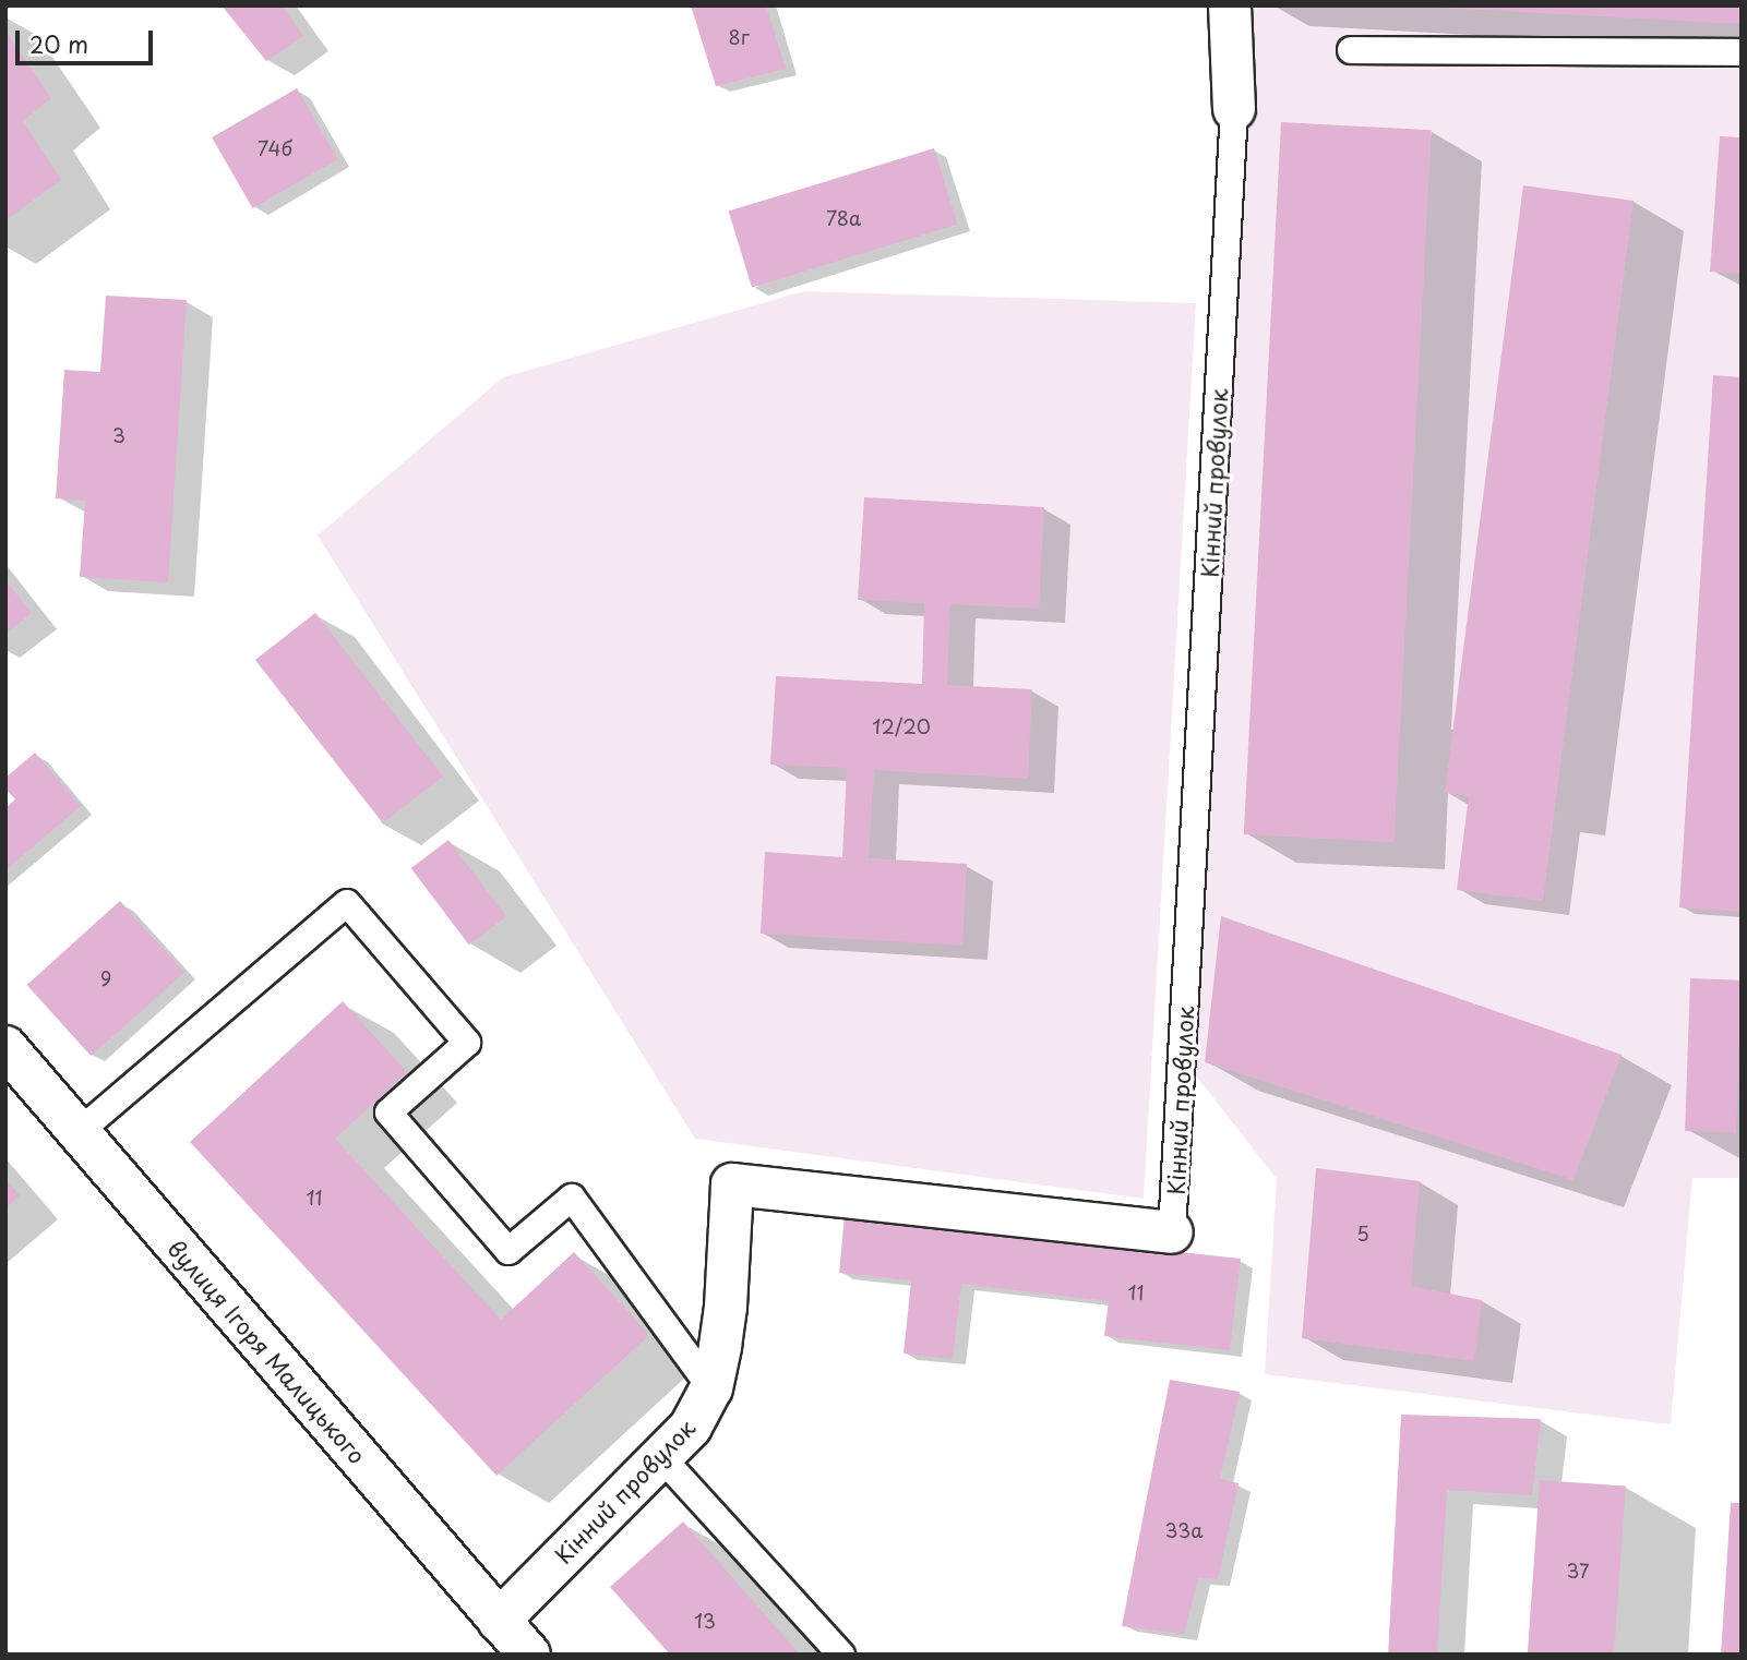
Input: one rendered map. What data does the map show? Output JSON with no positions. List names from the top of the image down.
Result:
{
  "streets": {
    "street": ["Кінний провулок", "вулиця Ігоря Малицького"]
  },
  "crossings": [
    ["Кінний провулок", "вулиця Ігоря Малицького"]
  ],
  "house_numbers": [
    "8г",
    "74б",
    "78а",
    "3",
    "12/20",
    "9",
    "11",
    "5",
    "11",
    "33а",
    "37",
    "13"
  ],
  "scale_bar": "20 m"
}
